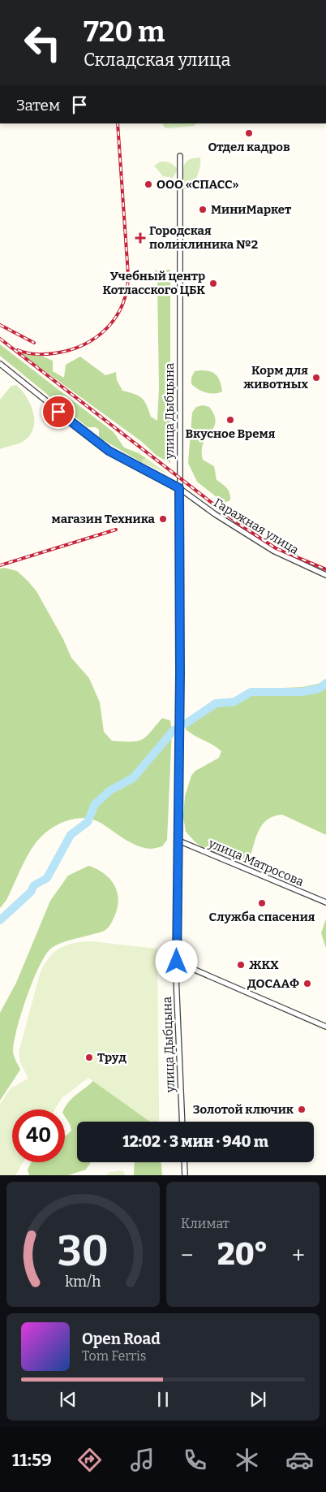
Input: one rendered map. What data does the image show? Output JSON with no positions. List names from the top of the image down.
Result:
{
  "streets": {
    "street": ["улица Дыбцына", "Гаражная улица", "улица Матросова"]
  },
  "crossings": [
    ["улица Дыбцына", "Гаражная улица"],
    ["улица Дыбцына", "улица Матросова"]
  ],
  "places": {
    "other": [
      "Отдел кадров",
      "ООО «СПАСС»",
      "MиниMаркет",
      "Учебный центр Котласского ЦБК",
      "Корм для животных",
      "Вкусное Время",
      "магазин Техника",
      "Служба спасения",
      "ЖКХ",
      "ДОСААФ",
      "Труд",
      "Золотой ключик"
    ],
    "health": ["Городская поликлиника №2"]
  },
  "page": {
    "turn": ["720 m", "Складская улица"],
    "then": "Затем",
    "limit": "40",
    "trip": "12:02 · 3 мин · 940 m",
    "tile": "Климат",
    "heat": ["−", "20°", "+"],
    "song": ["Open Road", "Tom Ferris"],
    "tabs": "11:59",
    "gauge": ["30", "km/h"]
  }
}
